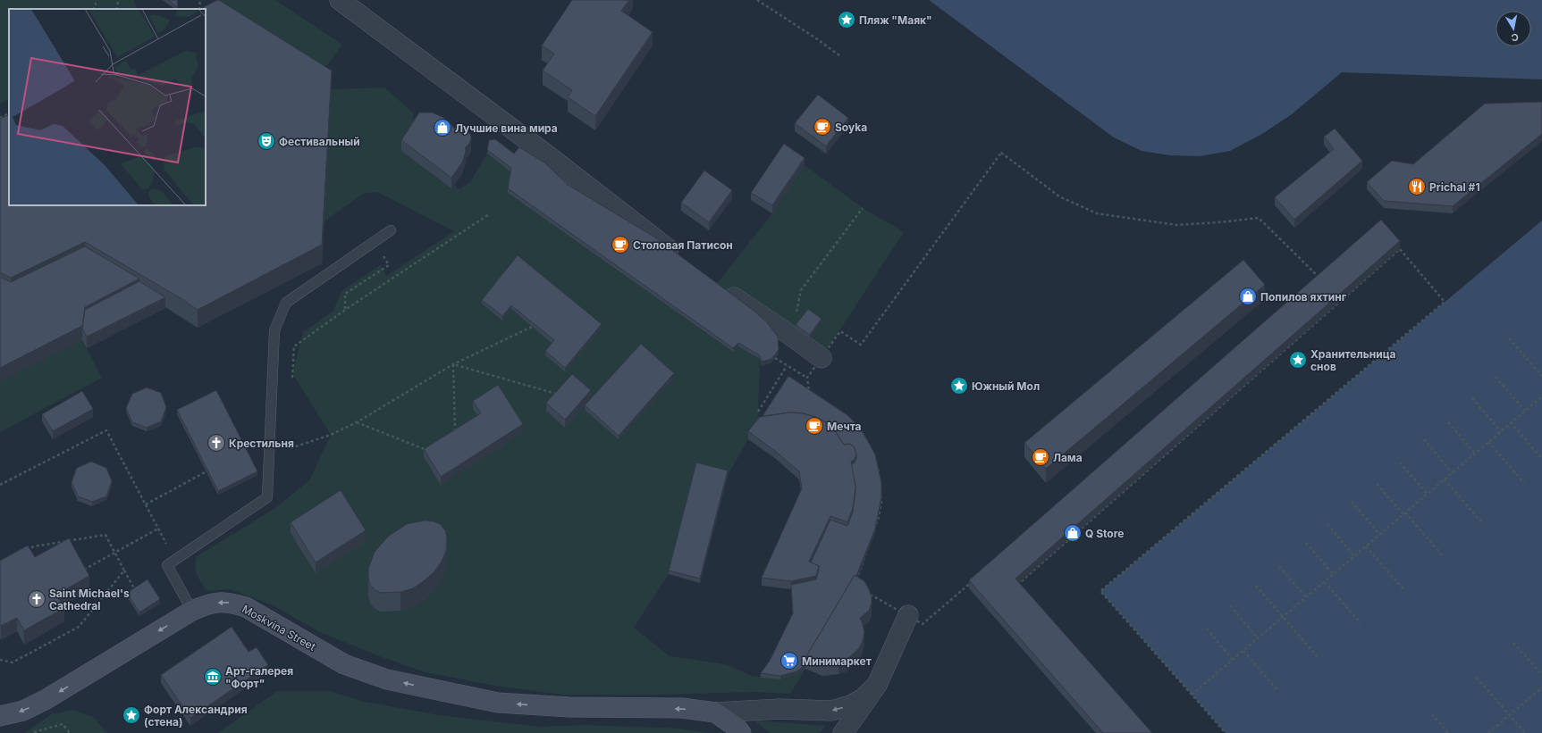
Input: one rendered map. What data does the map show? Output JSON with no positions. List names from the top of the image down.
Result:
{
  "streets": {
    "main road": ["Moskvina Street"]
  },
  "one_way": ["Moskvina Street"],
  "places": {
    "place": [
      "Пляж \"Маяк\"",
      "Хранительница снов",
      "Южный Мол",
      "Форт Александрия (стена)"
    ],
    "cafe": [
      "Soyka",
      "Столовая Патисон",
      "Мечта",
      "Лама"
    ],
    "shop": ["Лучшие вина мира", "Попилов яхтинг", "Q Store"],
    "theatre": ["Фестивальный"],
    "restaurant": ["Prichal #1"],
    "church": ["Крестильня", "Saint Michael's Cathedral"],
    "supermarket": ["Минимаркет"],
    "museum": ["Арт-галерея \"Форт\""]
  },
  "north": "bottom"
}
